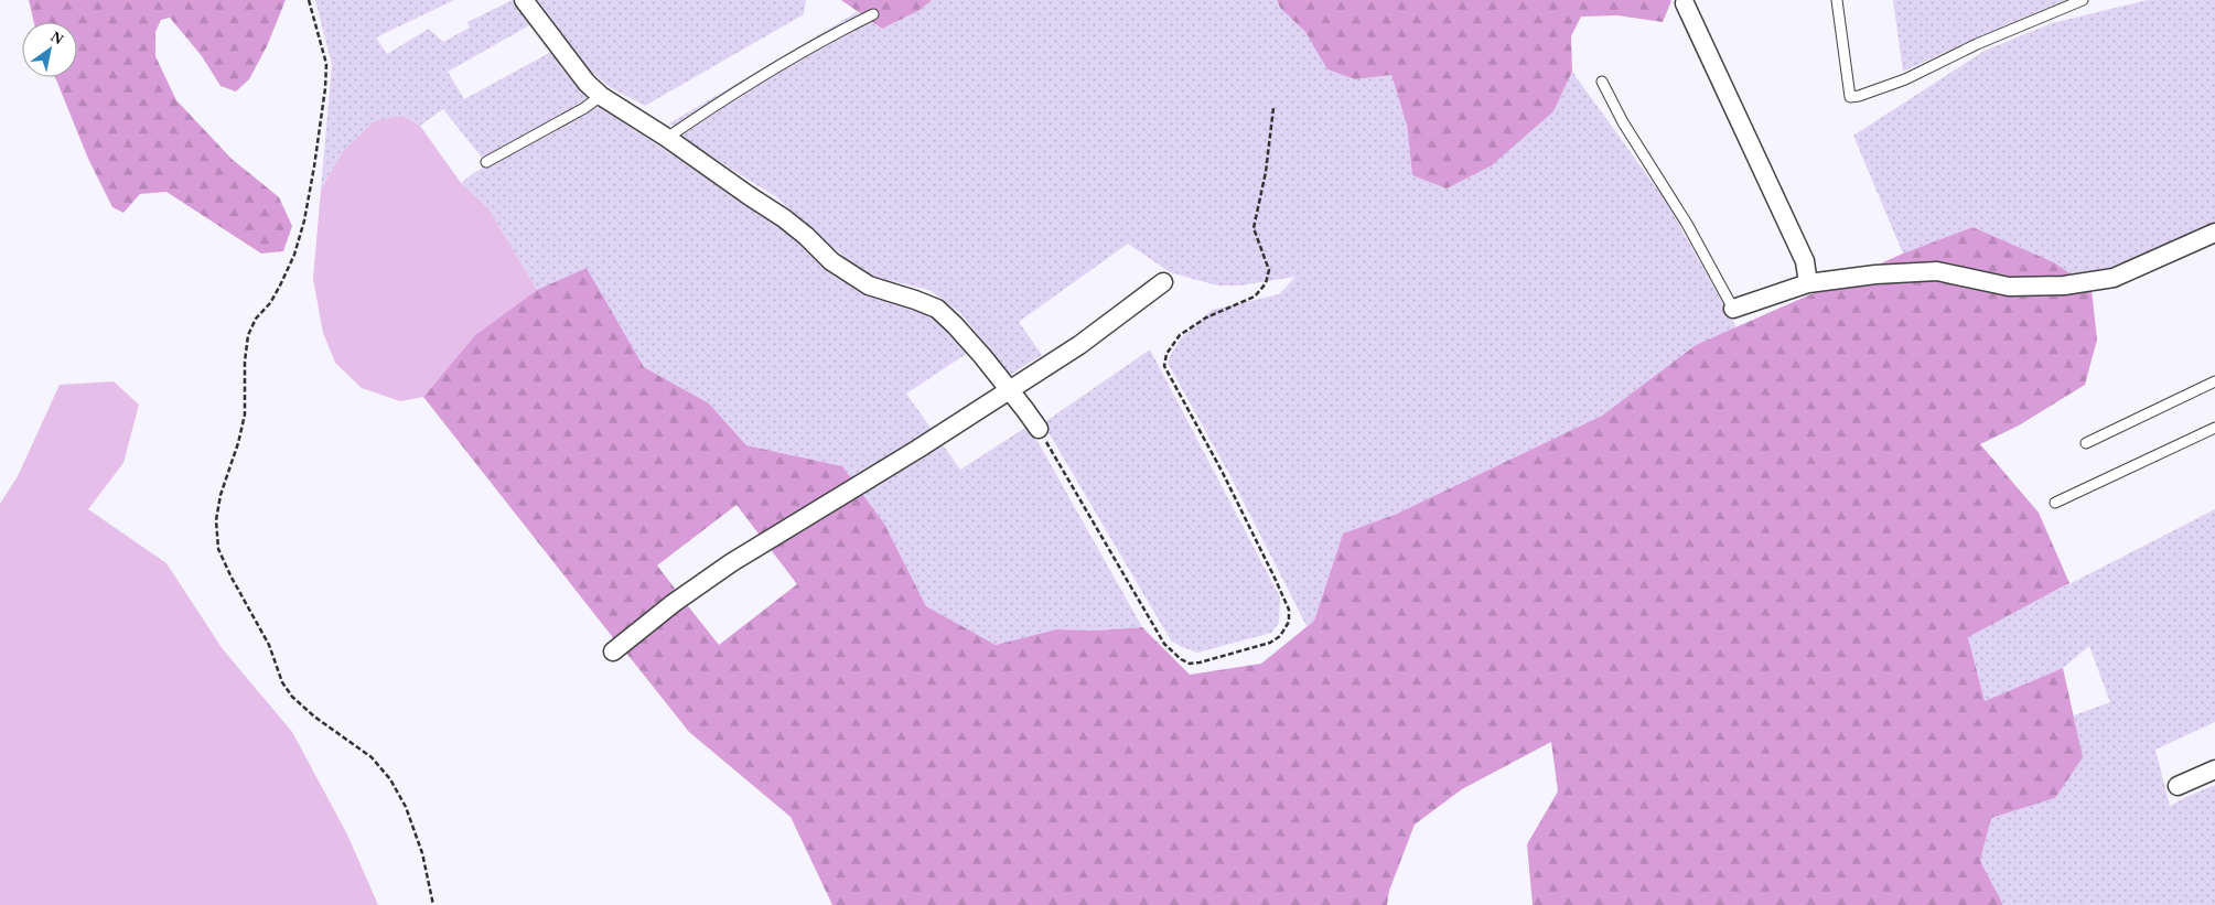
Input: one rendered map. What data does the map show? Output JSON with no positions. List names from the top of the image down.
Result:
{
  "north": "top right"
}
